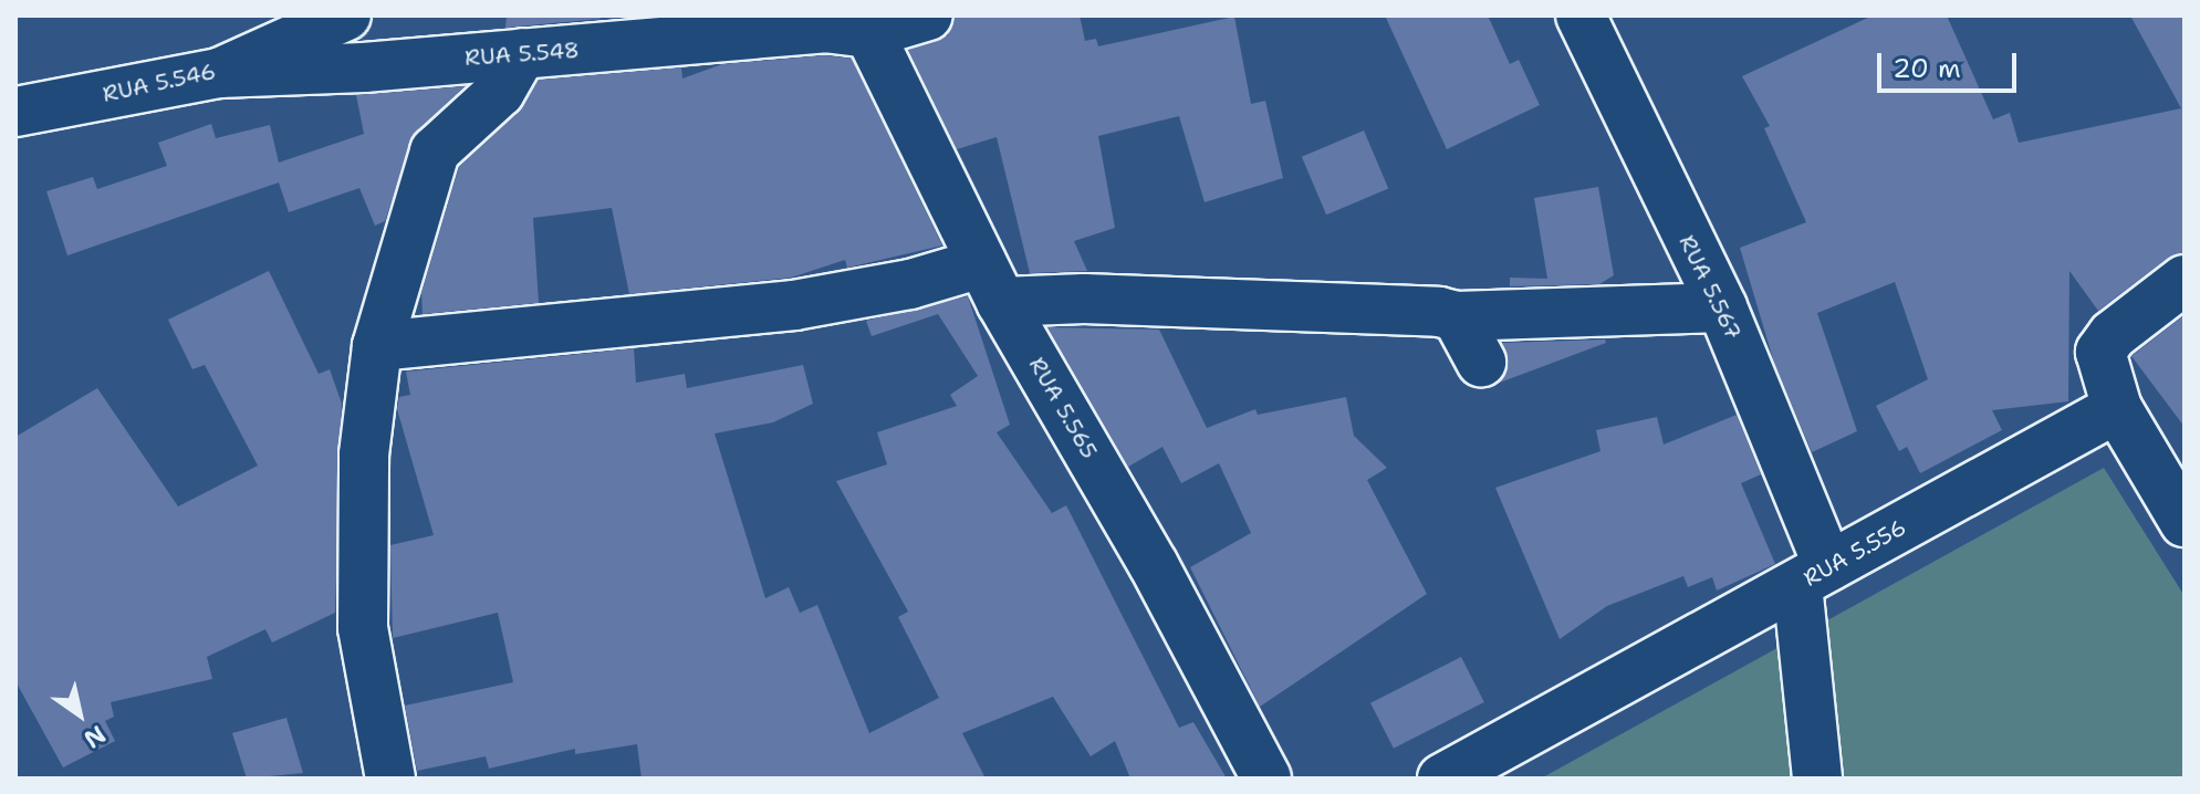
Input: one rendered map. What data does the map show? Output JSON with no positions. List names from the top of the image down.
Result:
{
  "streets": {
    "street": [
      "RUA 5.548",
      "RUA 5.546",
      "RUA 5.567",
      "RUA 5.565",
      "RUA 5.556"
    ]
  },
  "crossings": [
    ["RUA 5.548", "RUA 5.546"],
    ["RUA 5.548", "RUA 5.565"],
    ["RUA 5.567", "RUA 5.556"]
  ],
  "scale_bar": "20 m",
  "north": "bottom right"
}
